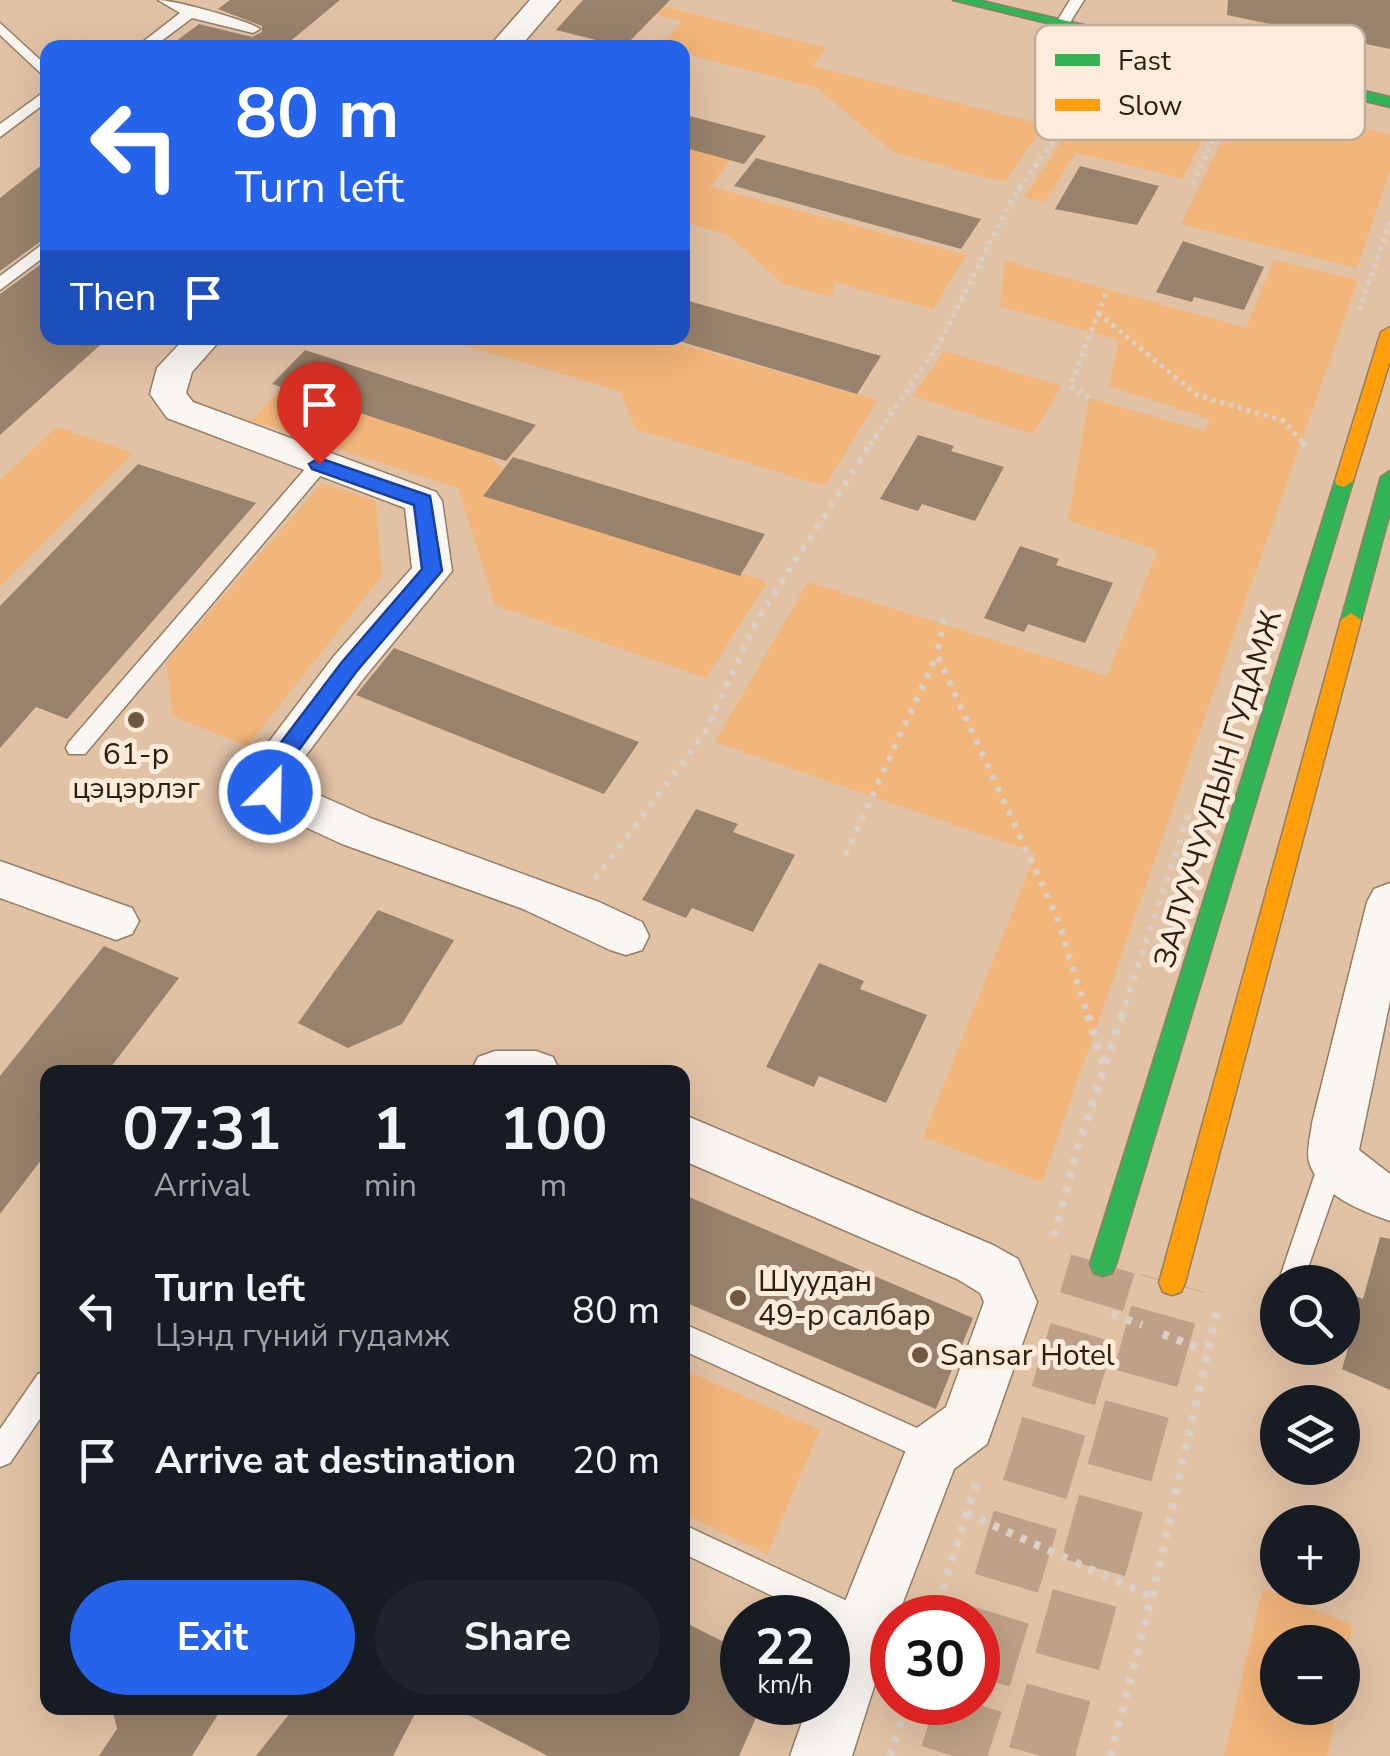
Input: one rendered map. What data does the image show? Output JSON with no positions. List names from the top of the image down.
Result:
{
  "streets": {
    "main road": ["ЗАЛУУЧУУДЫН ГУДАМЖ"]
  },
  "places": ["61-р цэцэрлэг", "Шуудан 49-р салбар", "Sansar Hotel"],
  "legend": ["Fast", "Slow"],
  "page": {
    "turn": ["80 m", "Turn left"],
    "then": "Then",
    "eta": [
      "07:31",
      "Arrival",
      "1",
      "min",
      "100",
      "m"
    ],
    "list": [
      {
        "name": "Turn left",
        "note": "Цэнд гүний гудамж",
        "value": "80 m"
      },
      {
        "name": "Arrive at destination",
        "value": "20 m"
      }
    ],
    "map_buttons": ["+", "−"],
    "buttons": ["Exit", "Share"],
    "speed": "22 km/h",
    "limit": "30"
  }
}
